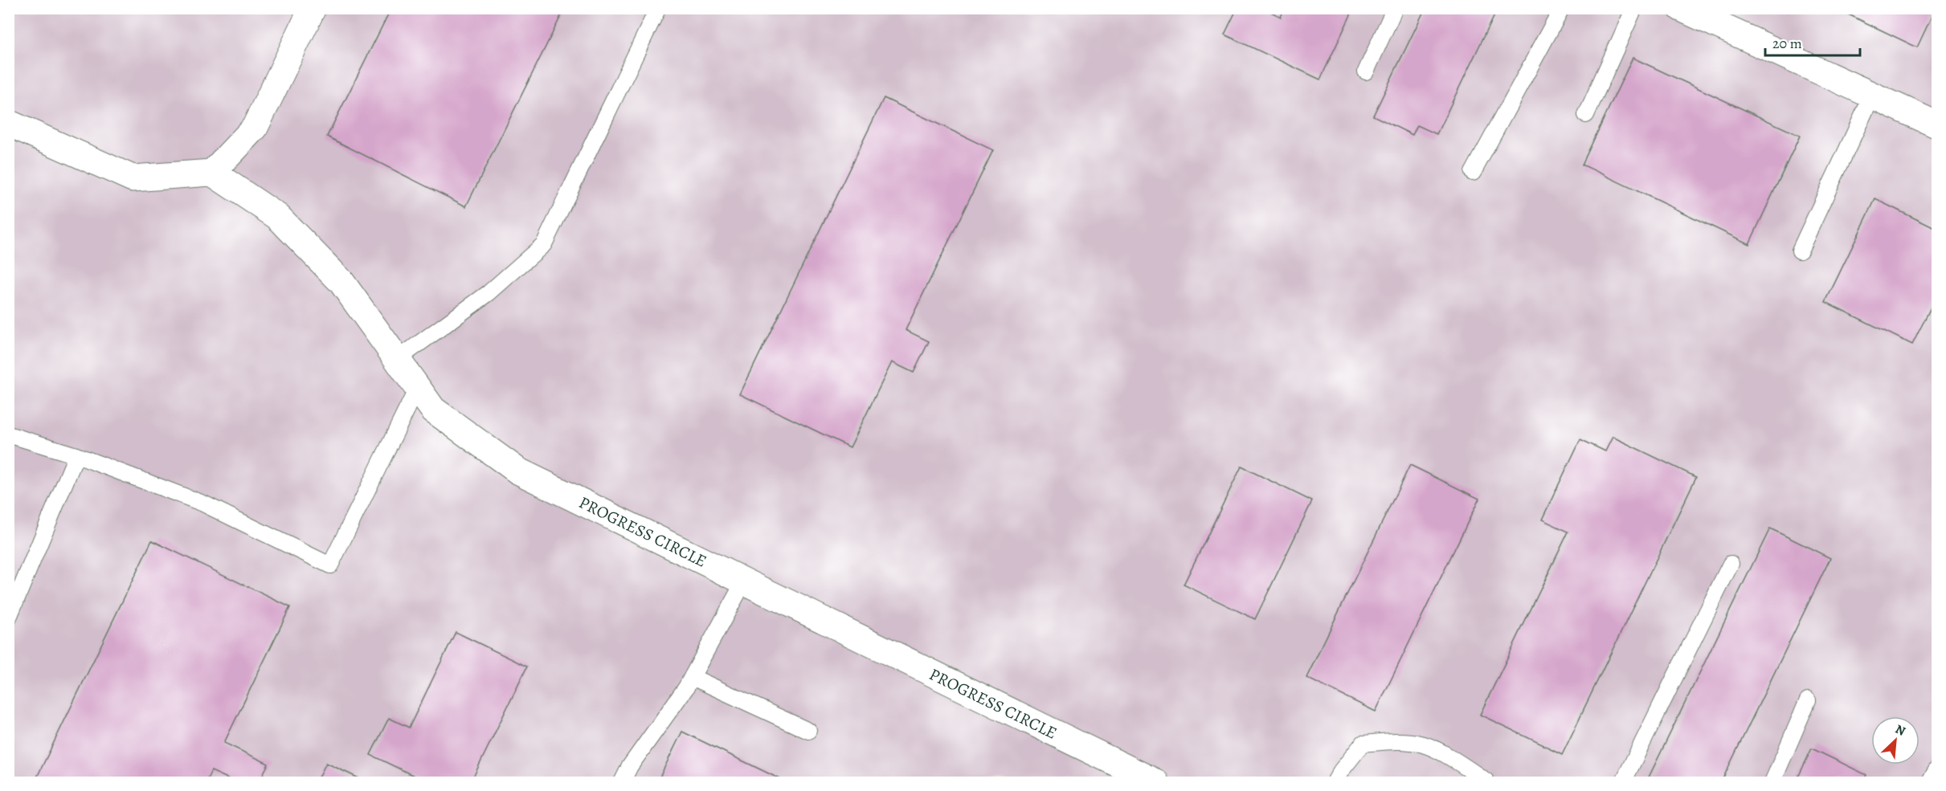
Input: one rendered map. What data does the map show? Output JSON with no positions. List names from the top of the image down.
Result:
{
  "streets": {
    "street": ["PROGRESS CIRCLE"]
  },
  "scale_bar": "20 m",
  "north": "top right"
}
